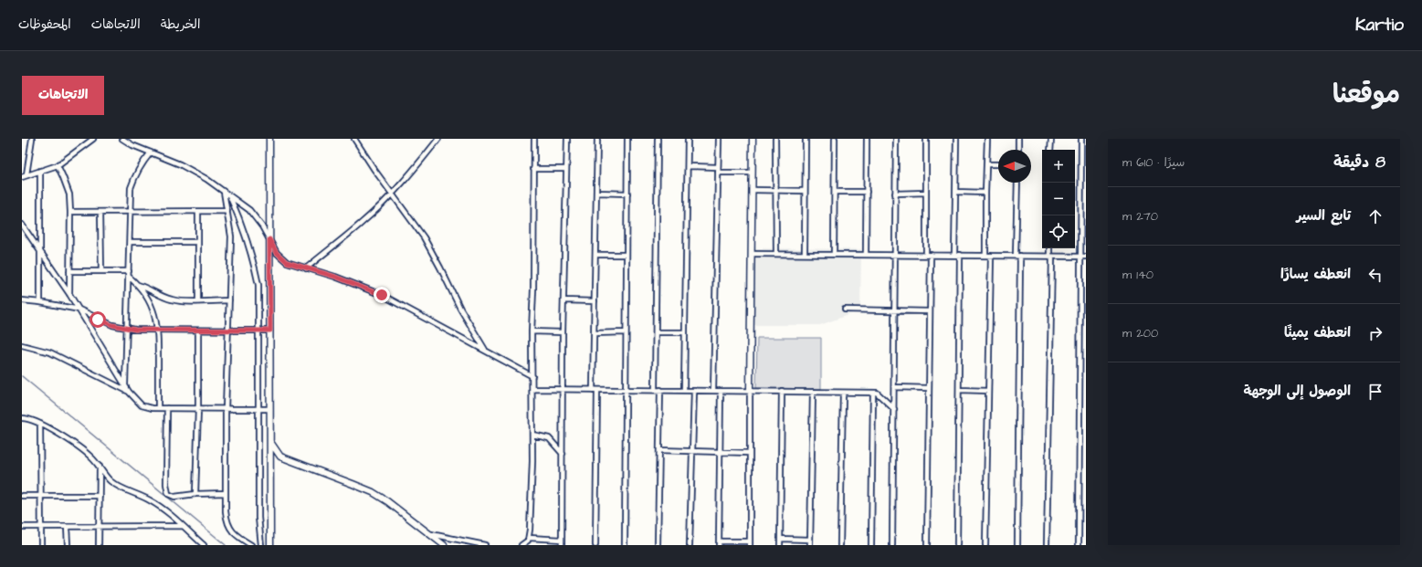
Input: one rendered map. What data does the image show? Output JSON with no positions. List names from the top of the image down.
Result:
{
  "north": "left",
  "page": {
    "header": "Kartio",
    "nav": ["الخريطة", "الاتجاهات", "المحفوظات"],
    "title": "موقعنا",
    "buttons": "الاتجاهات",
    "heading": ["8 دقيقة", "سيرًا · 610 m"],
    "map_buttons": ["+", "−"],
    "list": [
      ["تابع السير", "270 m"],
      ["انعطف يسارًا", "140 m"],
      ["انعطف يمينًا", "200 m"],
      "الوصول إلى الوجهة"
    ]
  }
}
